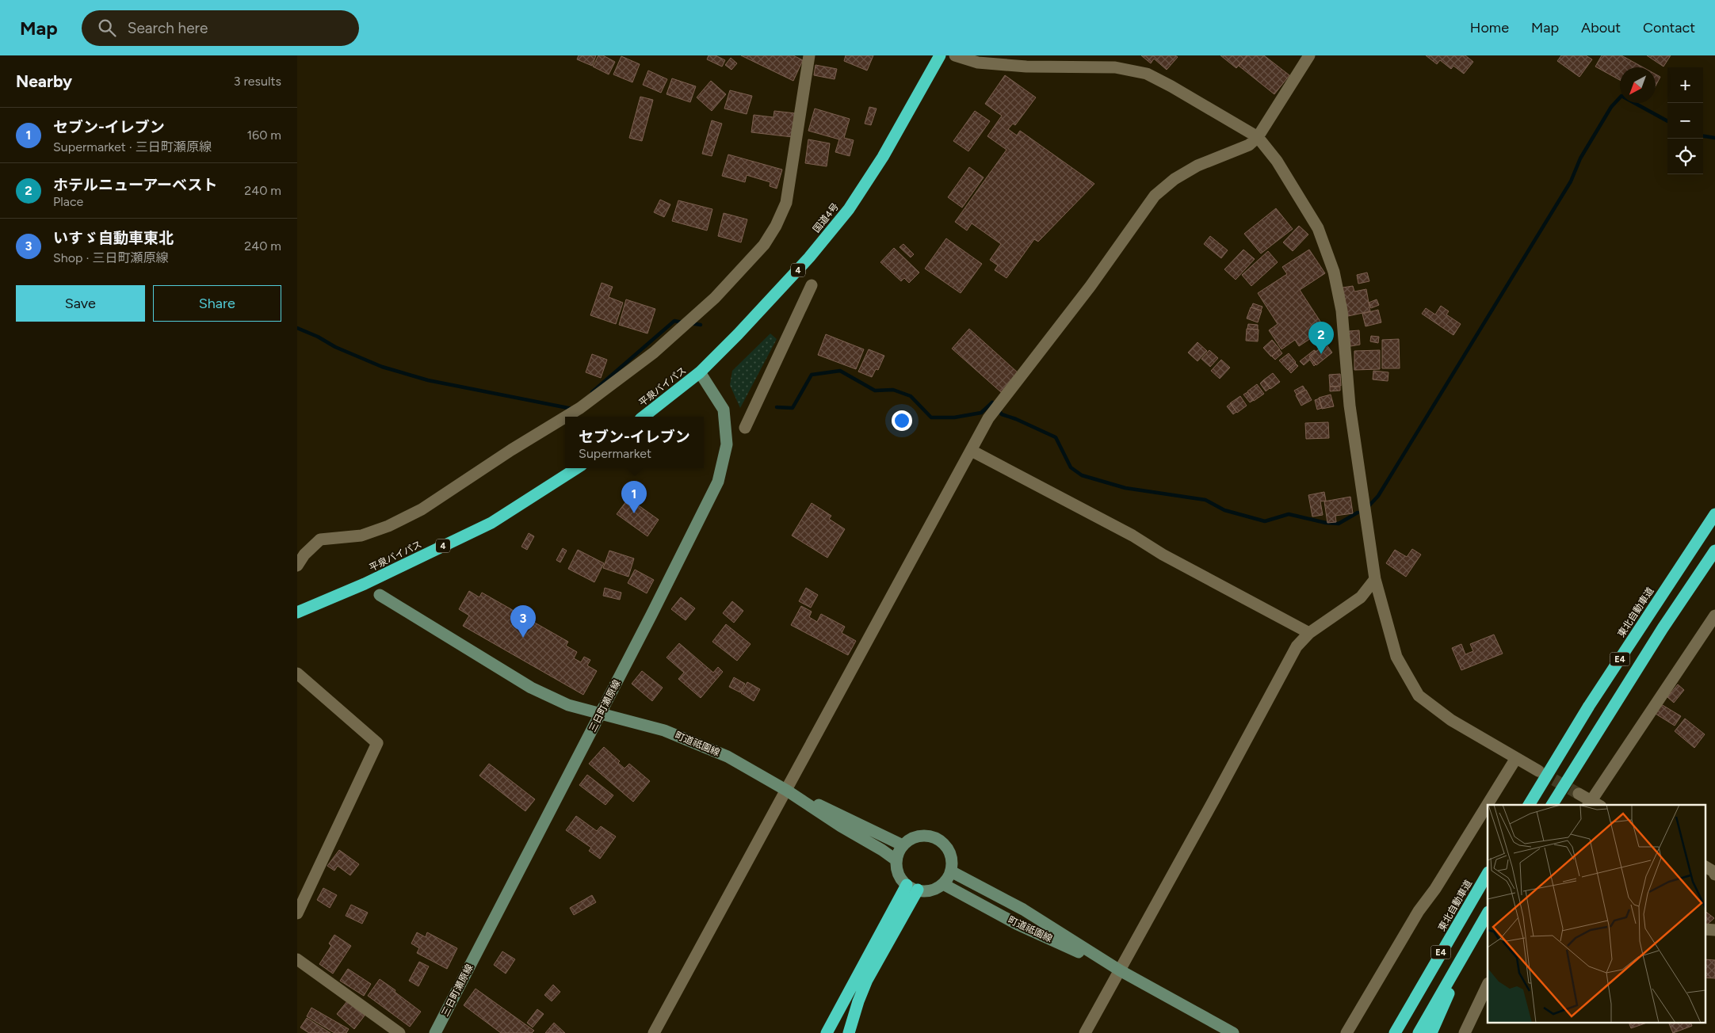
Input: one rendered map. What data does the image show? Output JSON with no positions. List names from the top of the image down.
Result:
{
  "streets": {
    "highway": [
      "国道4号",
      "4",
      "平泉バイパス",
      "東北自動車道",
      "E4"
    ],
    "street": ["三日町瀬原線", "町道祗園線"]
  },
  "crossings": [
    ["国道4号", "平泉バイパス"],
    ["国道4号", "三日町瀬原線"],
    ["平泉バイパス", "三日町瀬原線"],
    ["三日町瀬原線", "町道祗園線"]
  ],
  "north": "bottom left",
  "page": {
    "header": "Map",
    "search": "Search here",
    "nav": [
      "Home",
      "Map",
      "About",
      "Contact"
    ],
    "heading": ["Nearby", "3 results"],
    "map_buttons": ["+", "−"],
    "list": [
      {
        "mark": "1",
        "name": "セブン-イレブン",
        "note": "Supermarket · 三日町瀬原線",
        "value": "160 m"
      },
      {
        "mark": "2",
        "name": "ホテルニューアーベスト",
        "note": "Place",
        "value": "240 m"
      },
      {
        "mark": "3",
        "name": "いすゞ自動車東北",
        "note": "Shop · 三日町瀬原線",
        "value": "240 m"
      }
    ],
    "buttons": ["Save", "Share"],
    "pins": ["2", "1", "3"],
    "popup": ["セブン-イレブン", "Supermarket"]
  }
}
